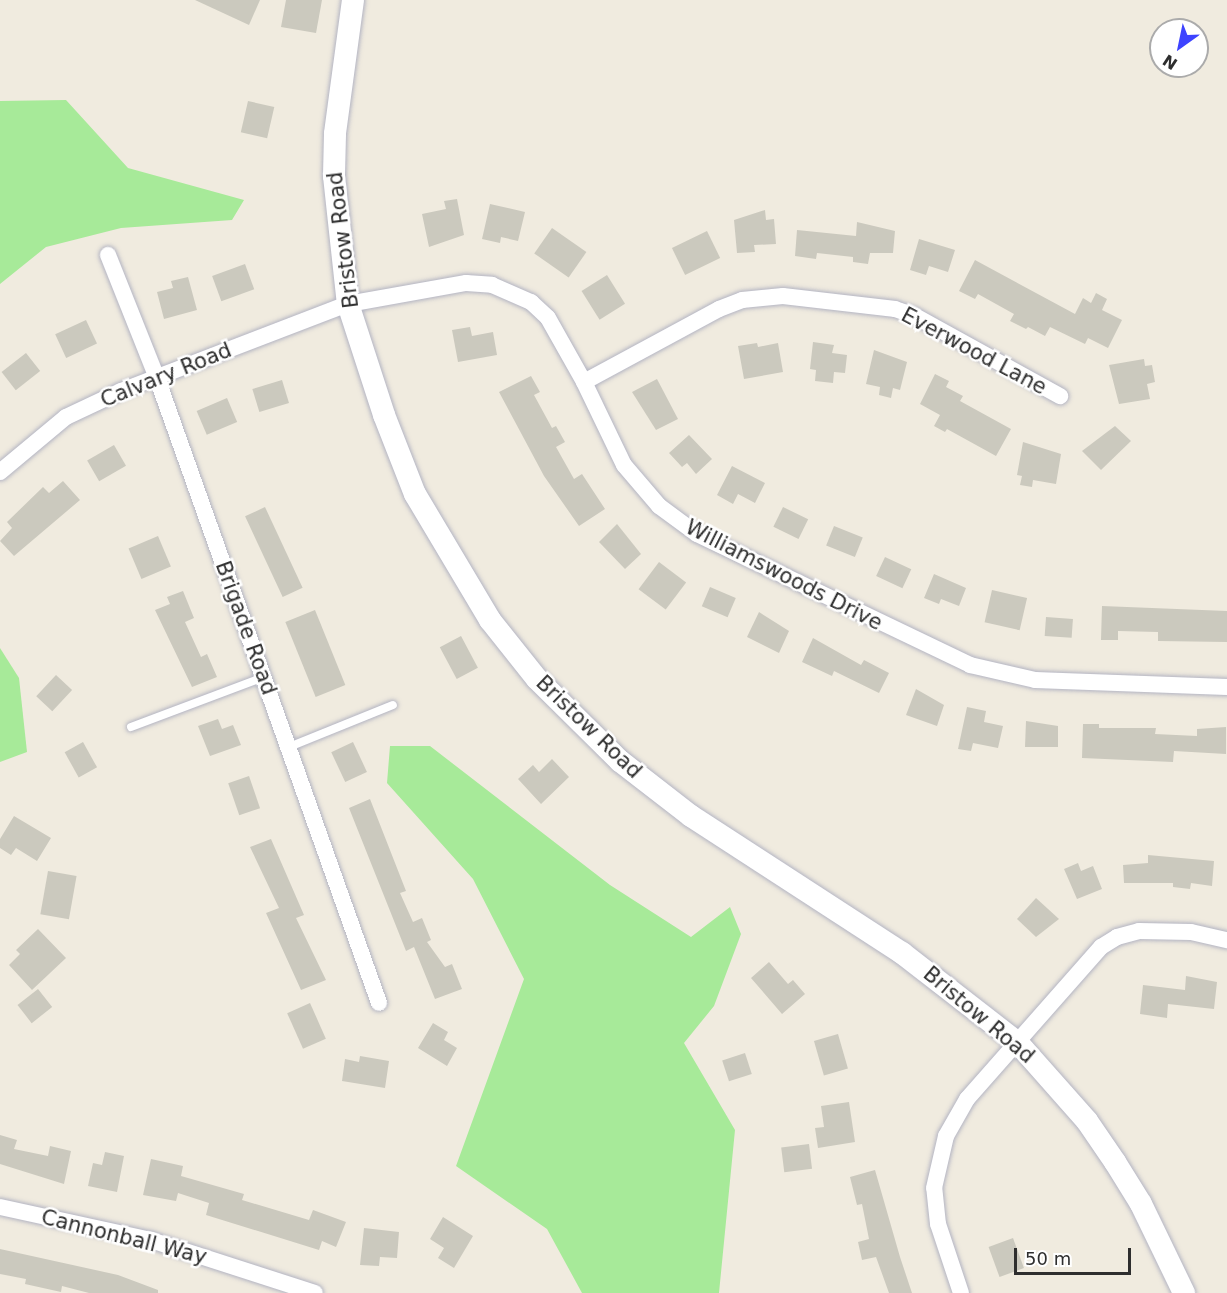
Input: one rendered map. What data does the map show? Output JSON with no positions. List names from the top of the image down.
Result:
{
  "streets": {
    "main road": ["Bristow Road"],
    "street": [
      "Everwood Lane",
      "Calvary Road",
      "Williamswoods Drive",
      "Brigade Road",
      "Cannonball Way"
    ]
  },
  "crossings": [
    ["Bristow Road", "Calvary Road"],
    ["Bristow Road", "Williamswoods Drive"],
    ["Everwood Lane", "Williamswoods Drive"],
    ["Calvary Road", "Williamswoods Drive"],
    ["Calvary Road", "Brigade Road"]
  ],
  "scale_bar": "50 m",
  "north": "bottom left"
}
